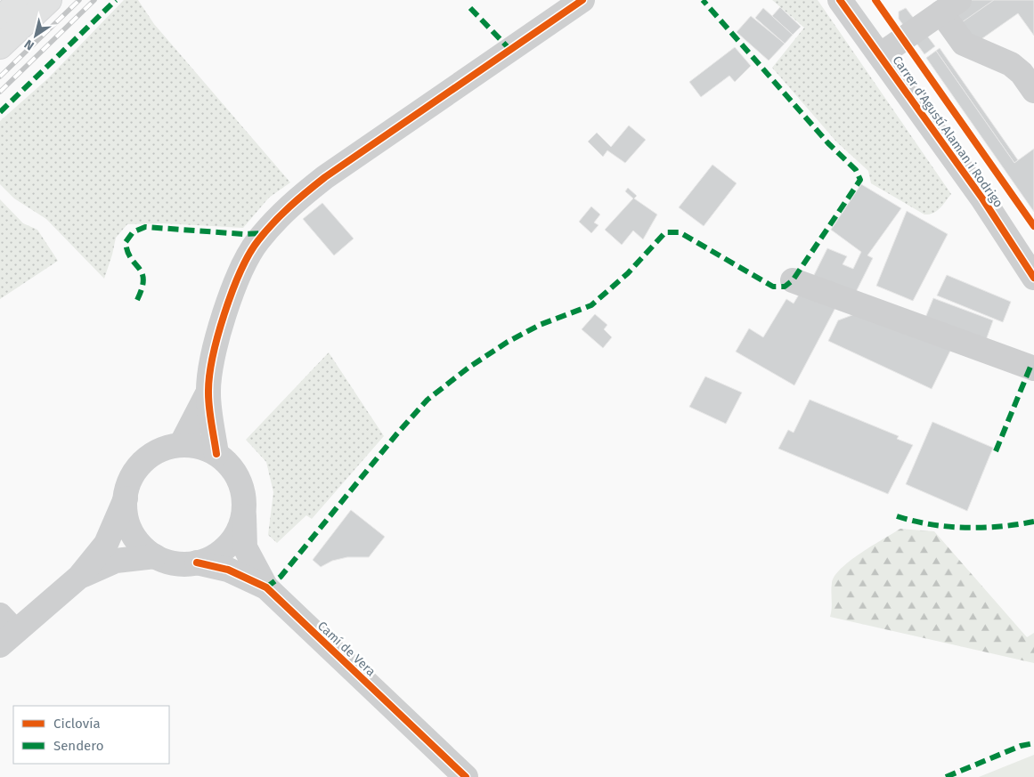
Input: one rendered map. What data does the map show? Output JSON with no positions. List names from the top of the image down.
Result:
{
  "streets": {
    "street": ["Carrer d'Agustí Alaman i Rodrigo", "Camí de Vera"]
  },
  "legend": ["Ciclovía", "Sendero"],
  "north": "bottom left"
}
